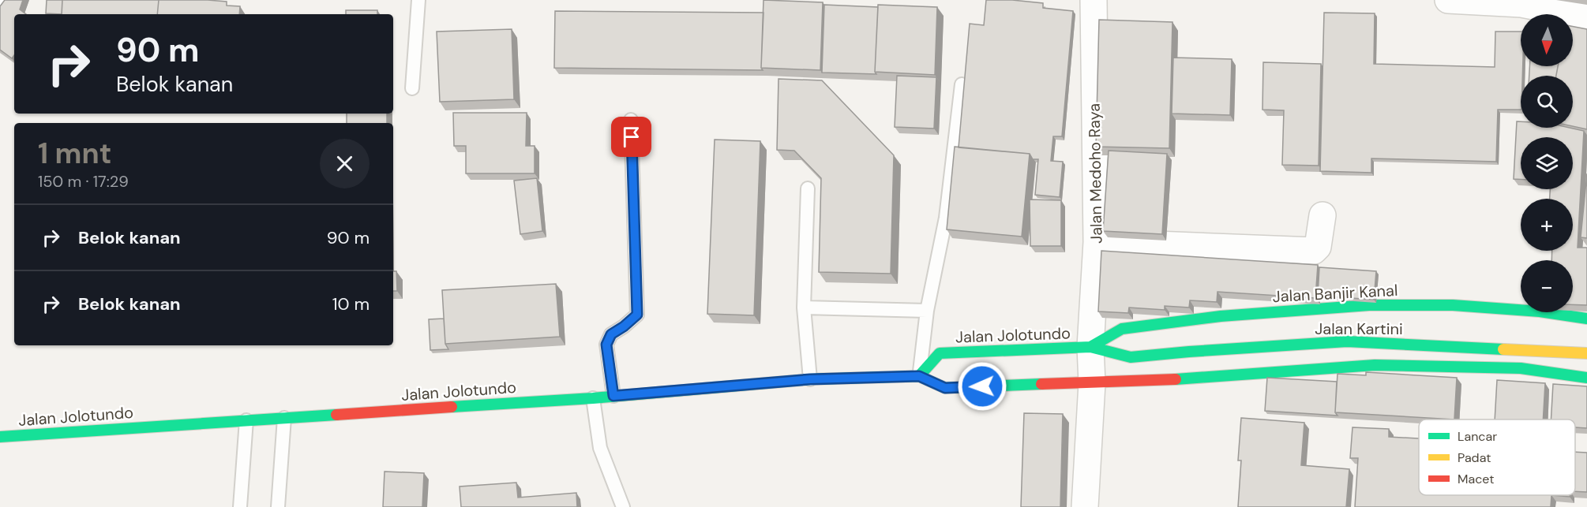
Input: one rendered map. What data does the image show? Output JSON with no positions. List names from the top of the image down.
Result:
{
  "streets": {
    "main road": ["Jalan Banjir Kanal", "Jalan Kartini", "Jalan Jolotundo"],
    "street": ["Jalan Medoho Raya"]
  },
  "crossings": [
    ["Jalan Medoho Raya", "Jalan Banjir Kanal"],
    ["Jalan Medoho Raya", "Jalan Jolotundo"],
    ["Jalan Banjir Kanal", "Jalan Jolotundo"]
  ],
  "legend": ["Lancar", "Padat", "Macet"],
  "north": "bottom",
  "page": {
    "map_buttons": ["+", "−"],
    "turn": ["90 m", "Belok kanan"],
    "heading": ["1 mnt", "150 m · 17:29"],
    "list": [
      {
        "name": "Belok kanan",
        "value": "90 m"
      },
      {
        "name": "Belok kanan",
        "value": "10 m"
      }
    ]
  }
}
